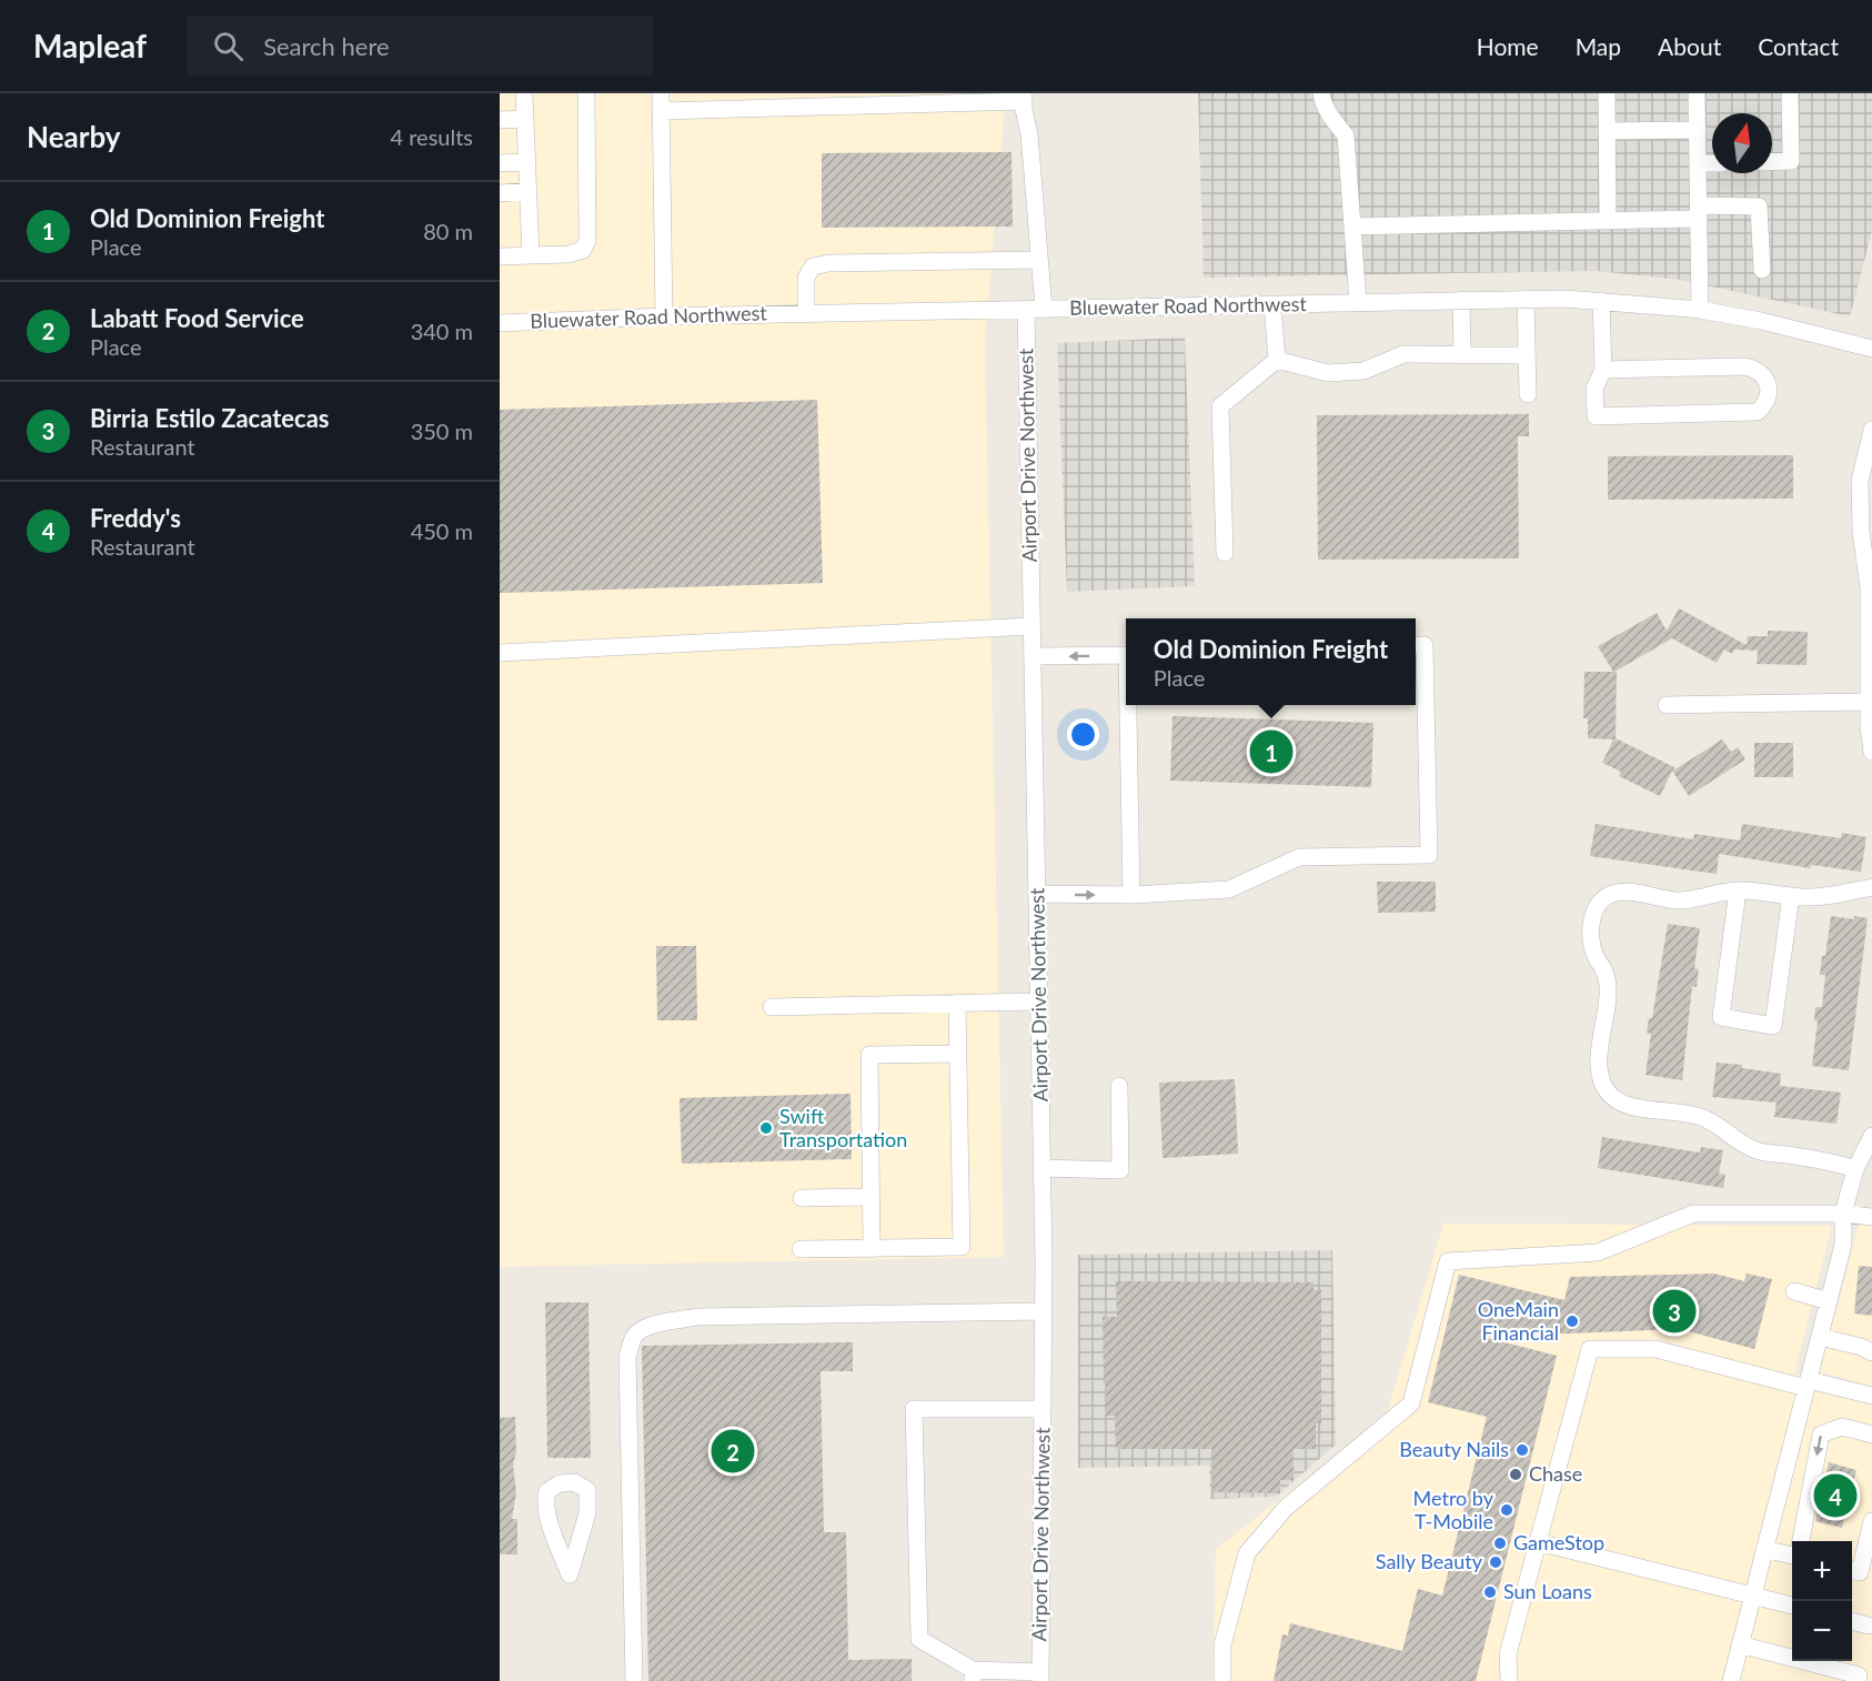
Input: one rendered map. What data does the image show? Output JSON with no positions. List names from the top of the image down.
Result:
{
  "streets": {
    "street": ["Bluewater Road Northwest", "Airport Drive Northwest"]
  },
  "crossings": [
    ["Bluewater Road Northwest", "Airport Drive Northwest"]
  ],
  "places": [
    "Swift Transportation",
    "OneMain Financial",
    "Beauty Nails",
    "Chase",
    "Metro by T-Mobile",
    "GameStop",
    "Sally Beauty",
    "Sun Loans"
  ],
  "north": "top",
  "page": {
    "header": "Mapleaf",
    "search": "Search here",
    "nav": [
      "Home",
      "Map",
      "About",
      "Contact"
    ],
    "heading": ["Nearby", "4 results"],
    "list": [
      {
        "mark": "1",
        "name": "Old Dominion Freight",
        "note": "Place",
        "value": "80 m"
      },
      {
        "mark": "2",
        "name": "Labatt Food Service",
        "note": "Place",
        "value": "340 m"
      },
      {
        "mark": "3",
        "name": "Birria Estilo Zacatecas",
        "note": "Restaurant",
        "value": "350 m"
      },
      {
        "mark": "4",
        "name": "Freddy's",
        "note": "Restaurant",
        "value": "450 m"
      }
    ],
    "popup": ["Old Dominion Freight", "Place"],
    "pins": [
      "1",
      "3",
      "2",
      "4"
    ],
    "map_buttons": ["+", "−"]
  }
}
